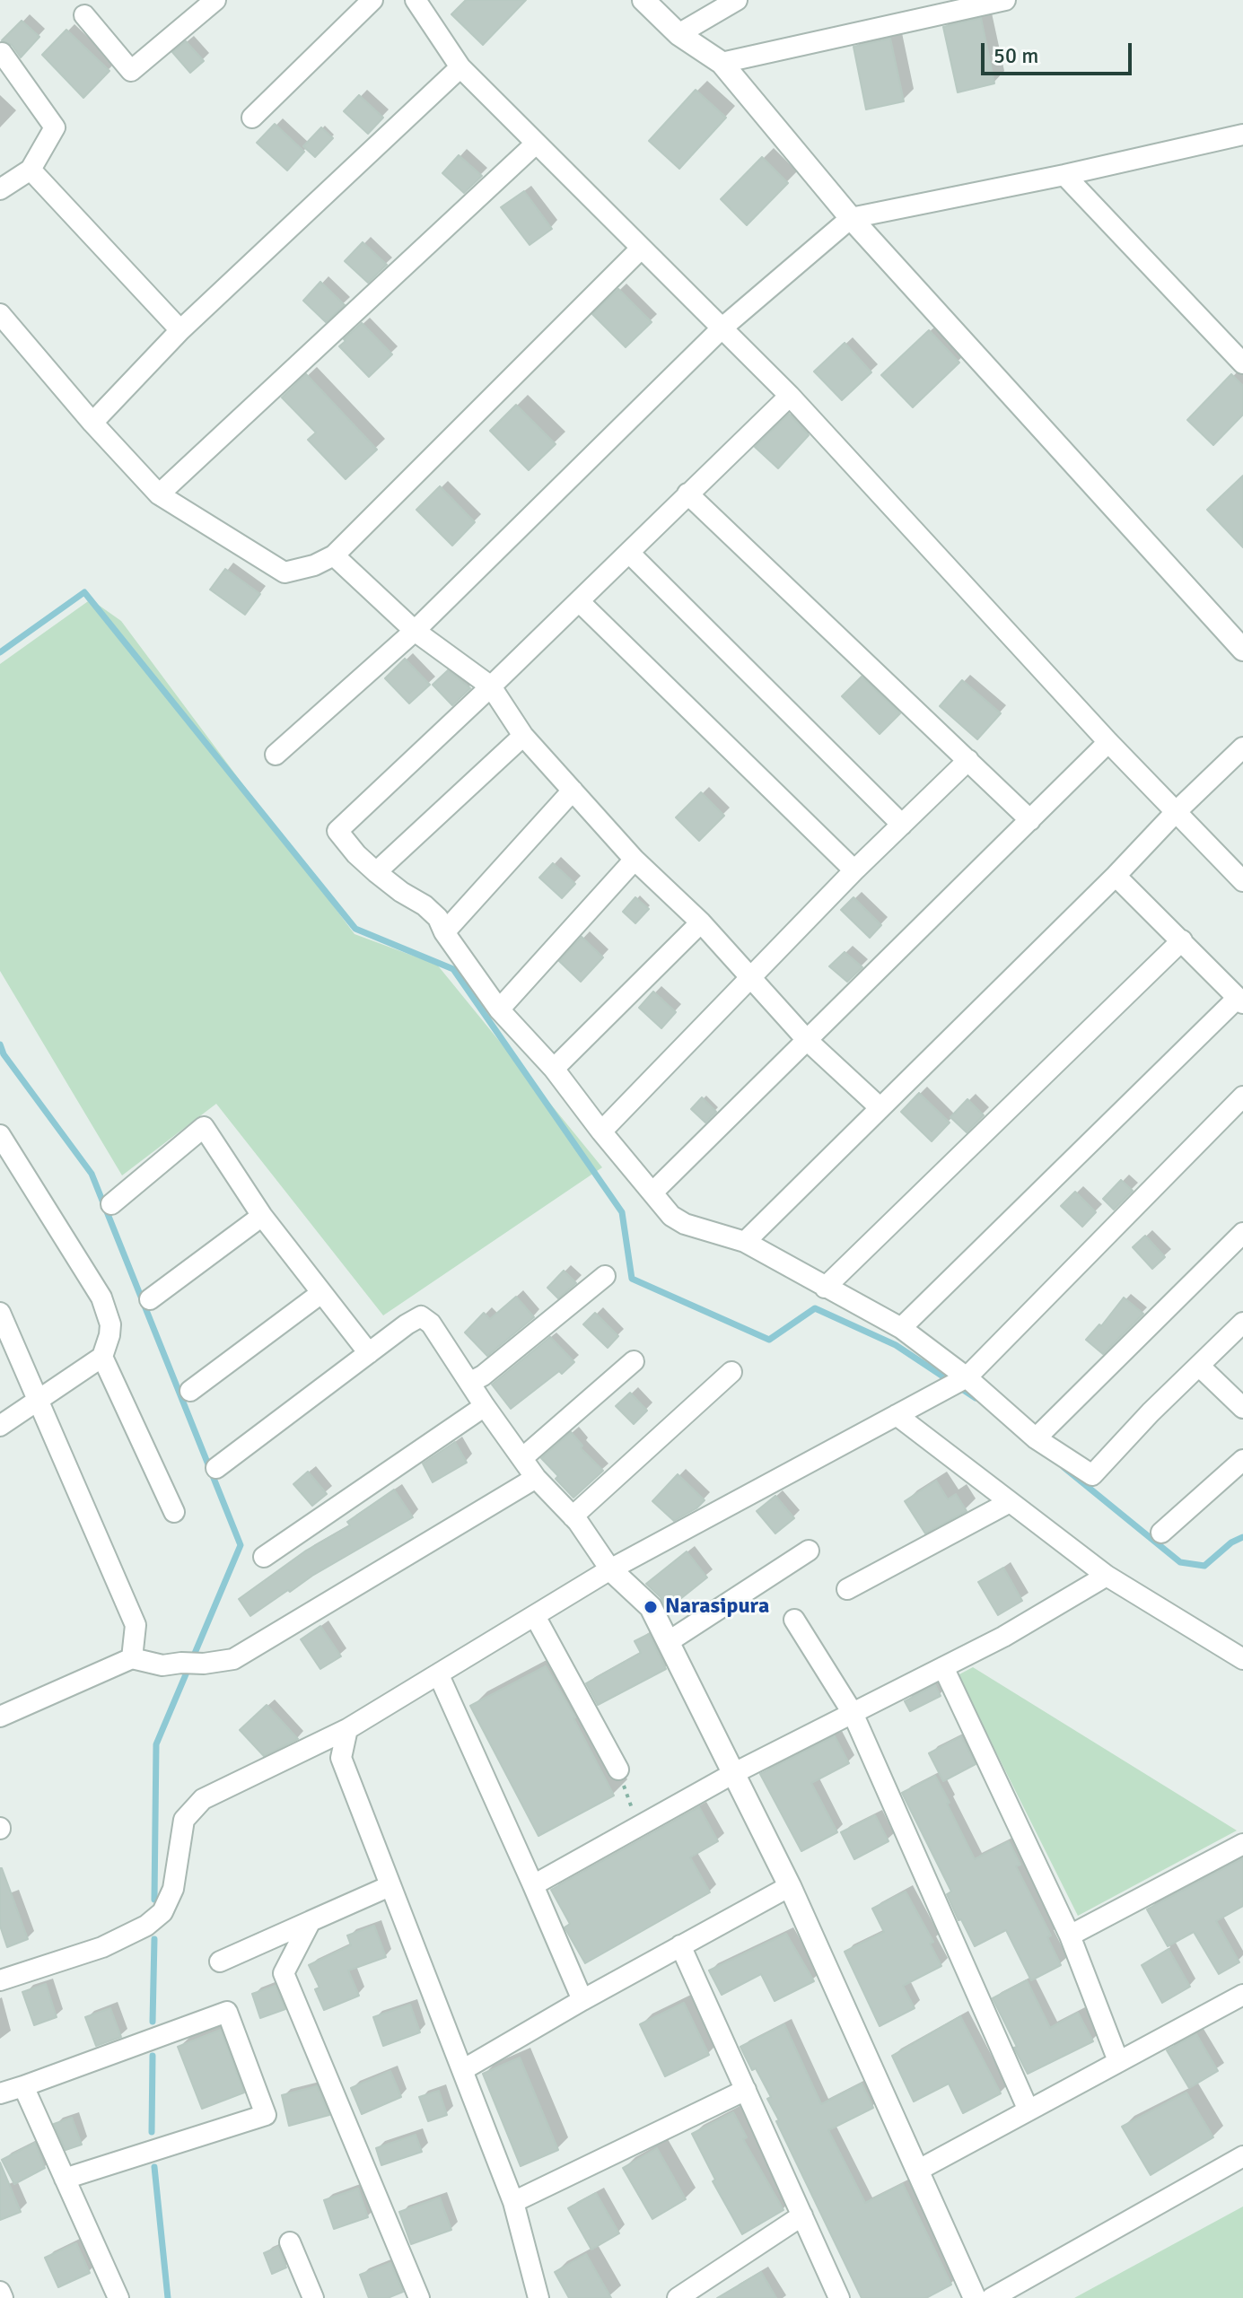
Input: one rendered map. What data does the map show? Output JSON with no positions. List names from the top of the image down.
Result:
{
  "places": ["Narasipura"],
  "scale_bar": "50 m"
}
